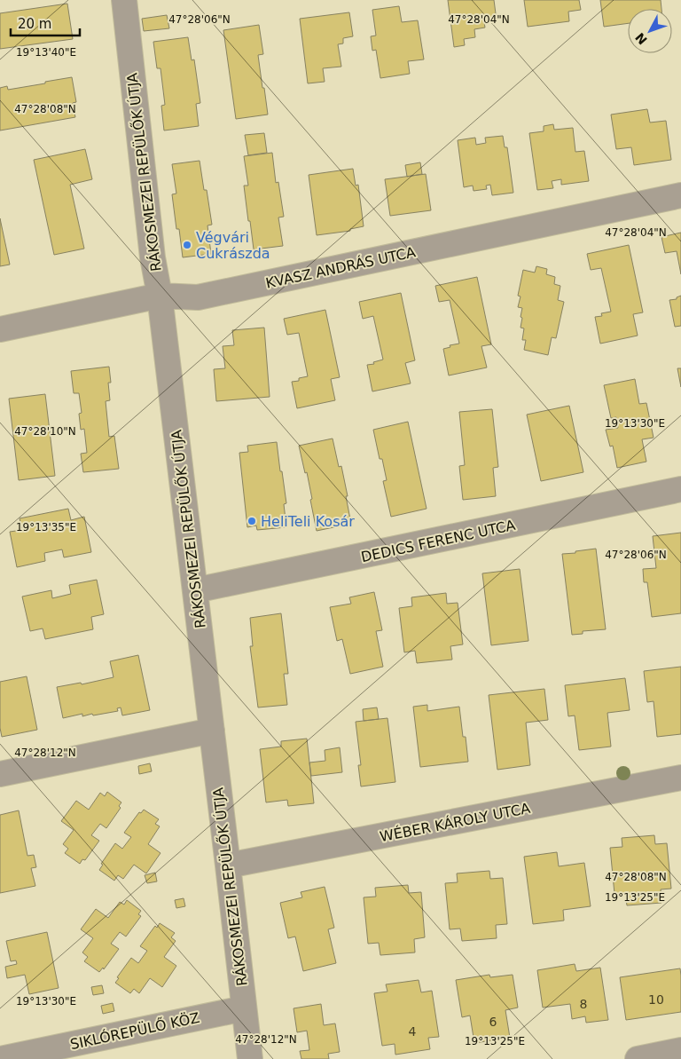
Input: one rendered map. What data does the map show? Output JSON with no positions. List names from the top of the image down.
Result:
{
  "streets": {
    "street": [
      "RÁKOSMEZEI REPÜLŐK ÚTJA",
      "KVASZ ANDRÁS UTCA",
      "DEDICS FERENC UTCA",
      "WÉBER KÁROLY UTCA",
      "SIKLÓREPÜLŐ KÖZ"
    ]
  },
  "crossings": [
    ["RÁKOSMEZEI REPÜLŐK ÚTJA", "KVASZ ANDRÁS UTCA"],
    ["RÁKOSMEZEI REPÜLŐK ÚTJA", "DEDICS FERENC UTCA"],
    ["RÁKOSMEZEI REPÜLŐK ÚTJA", "WÉBER KÁROLY UTCA"],
    ["RÁKOSMEZEI REPÜLŐK ÚTJA", "SIKLÓREPÜLŐ KÖZ"]
  ],
  "places": ["Végvári Cukrászda", "HeliTeli Kosár"],
  "house_numbers": [
    "10",
    "8",
    "6",
    "4"
  ],
  "scale_bar": "20 m",
  "north": "bottom left",
  "coordinates": [
    "47°28'06\"N",
    "47°28'04\"N",
    "19°13'40\"E",
    "47°28'08\"N",
    "19°13'30\"E",
    "47°28'10\"N",
    "19°13'35\"E",
    "47°28'12\"N",
    "19°13'25\"E"
  ]
}
